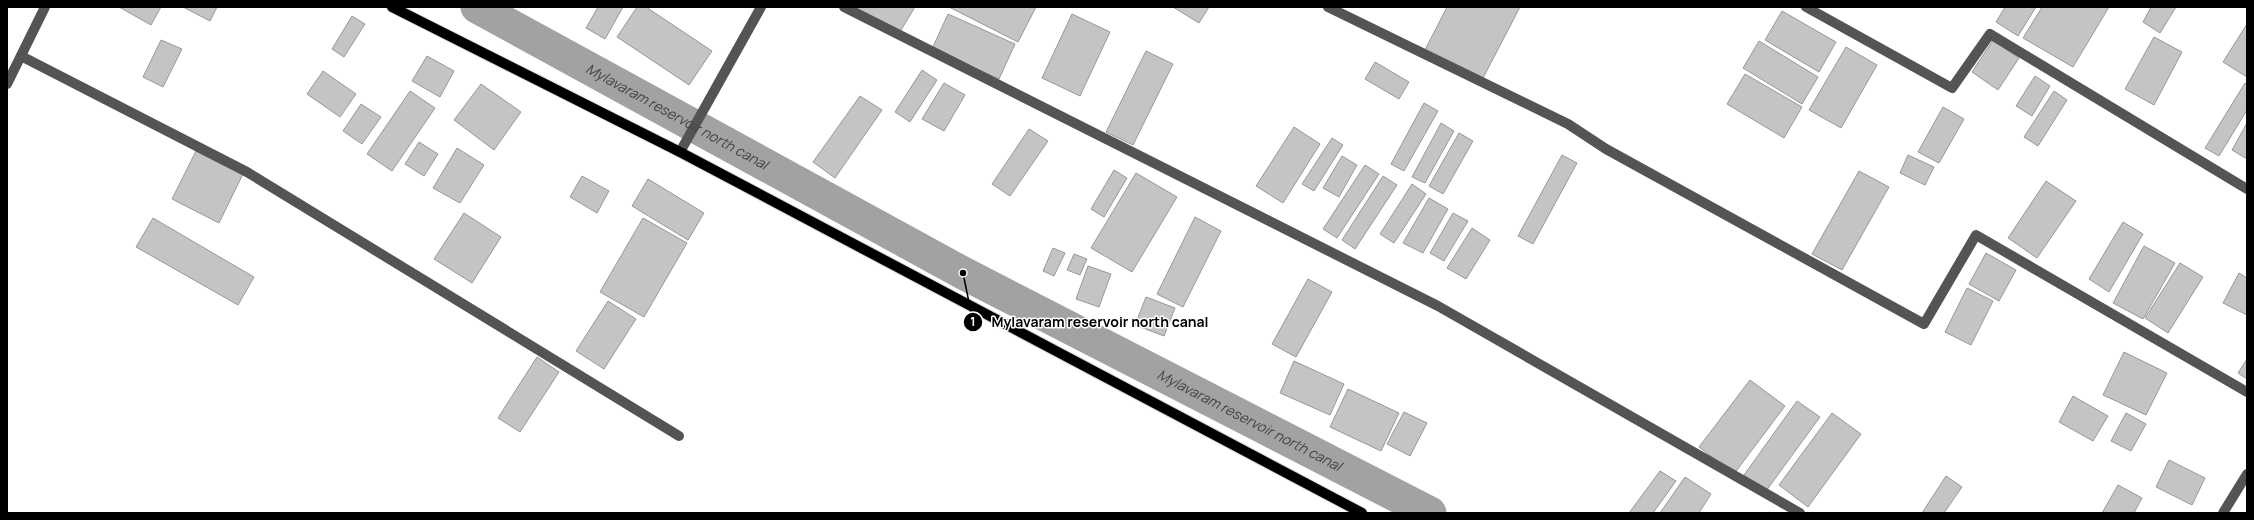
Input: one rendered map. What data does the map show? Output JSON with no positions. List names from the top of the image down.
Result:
{
  "water": ["Mylavaram reservoir north canal"],
  "places": ["Mylavaram reservoir north canal"]
}
